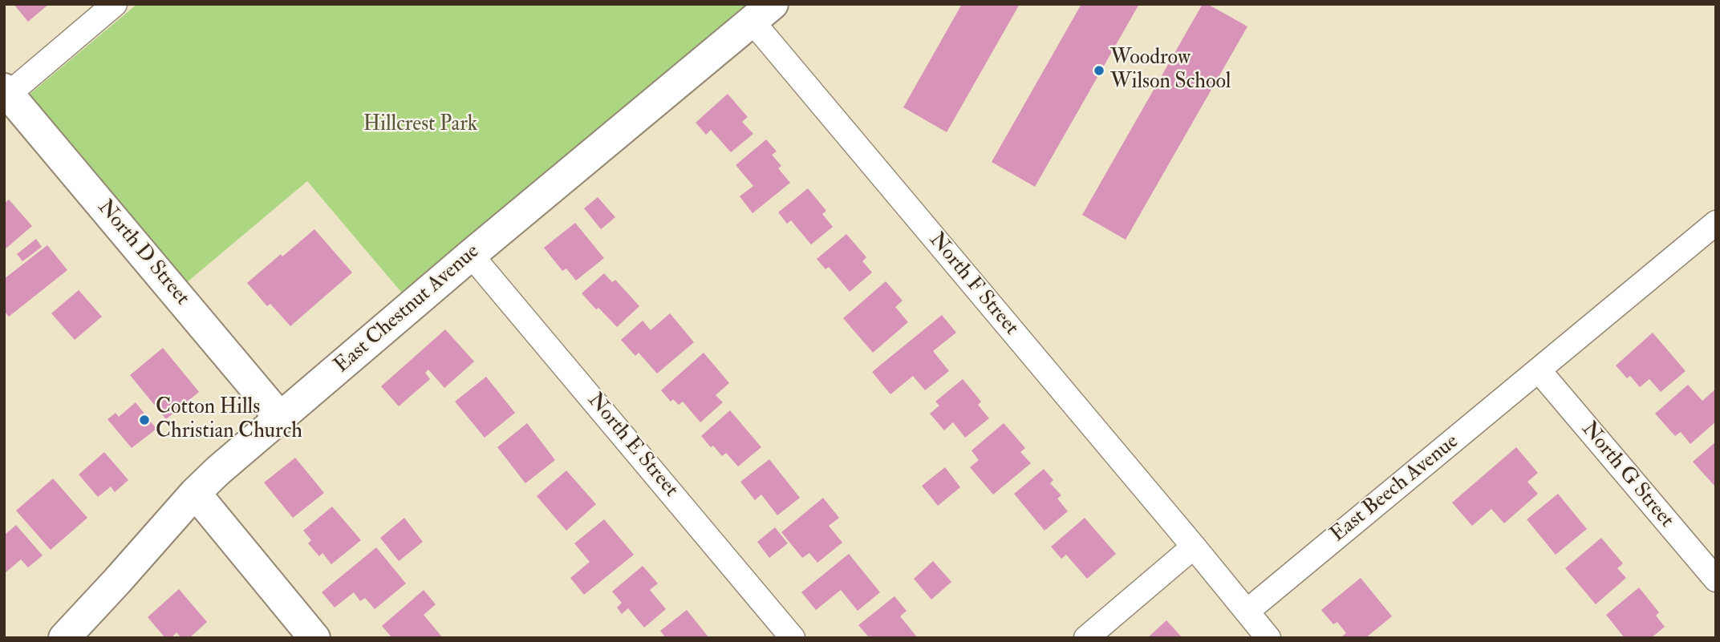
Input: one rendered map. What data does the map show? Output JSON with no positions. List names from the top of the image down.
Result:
{
  "streets": {
    "street": [
      "North D Street",
      "North F Street",
      "East Chestnut Avenue",
      "North E Street",
      "North G Street",
      "East Beech Avenue"
    ]
  },
  "crossings": [
    ["North D Street", "East Chestnut Avenue"],
    ["North F Street", "East Chestnut Avenue"],
    ["East Chestnut Avenue", "North E Street"],
    ["North G Street", "East Beech Avenue"]
  ],
  "parks": ["Hillcrest Park"],
  "places": ["Woodrow Wilson School", "Cotton Hills Christian Church"]
}
